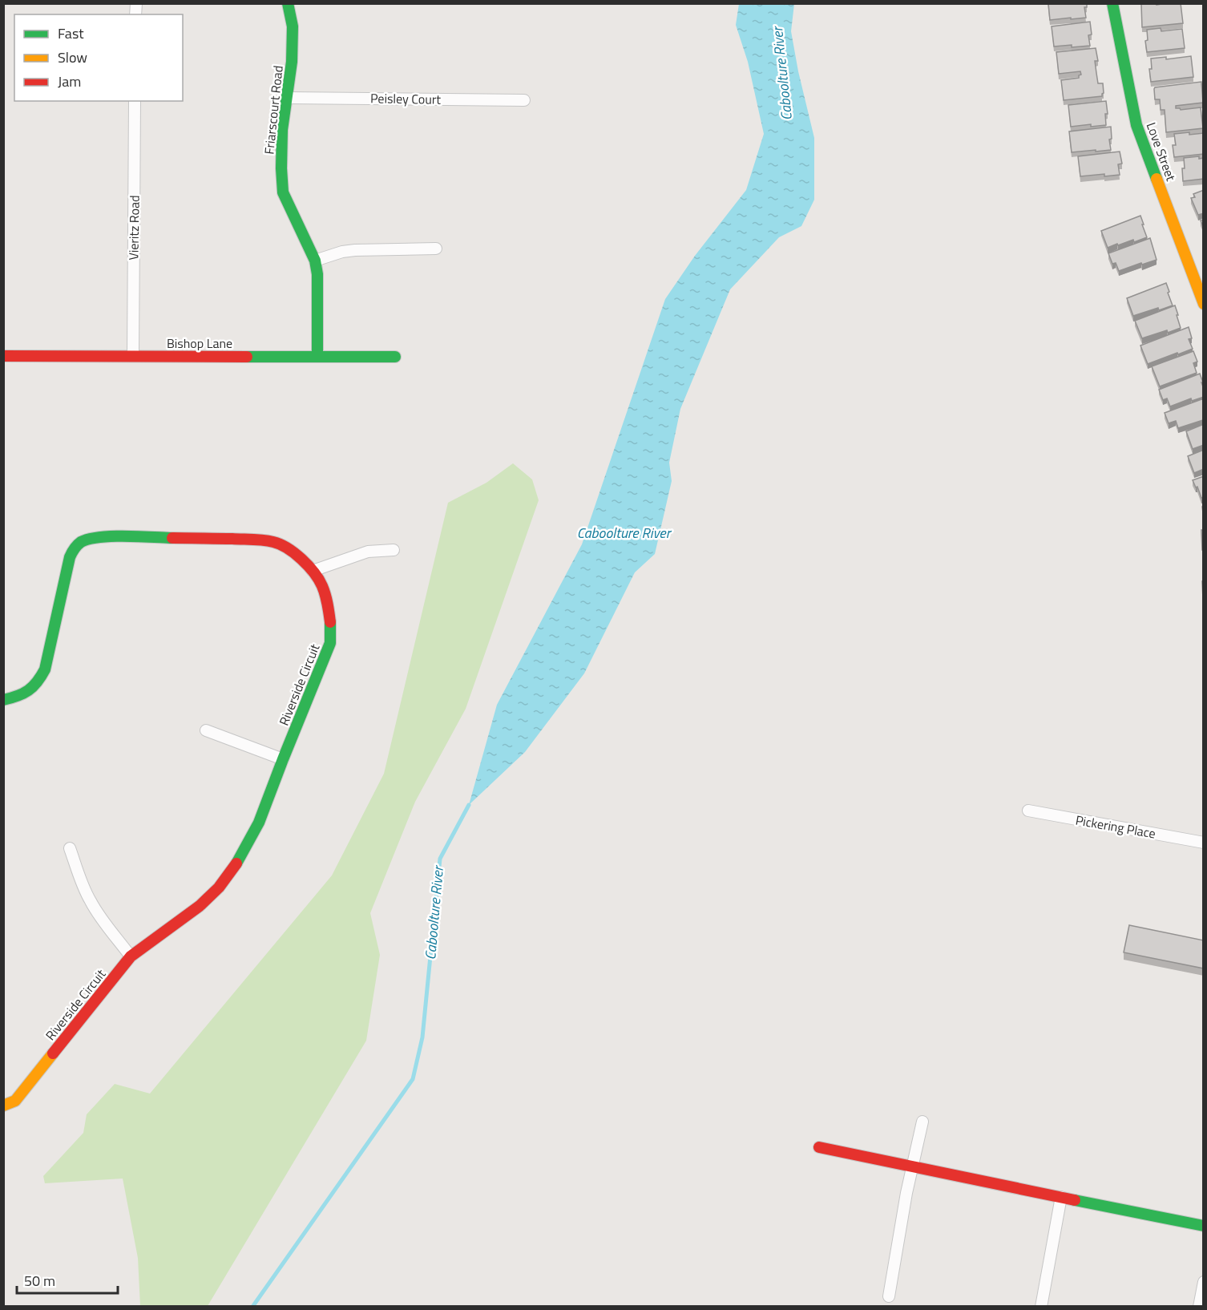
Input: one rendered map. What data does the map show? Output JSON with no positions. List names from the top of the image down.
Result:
{
  "streets": {
    "street": [
      "Peisley Court",
      "Friarscourt Road",
      "Love Street",
      "Vieritz Road",
      "Bishop Lane",
      "Riverside Circuit",
      "Pickering Place"
    ]
  },
  "crossings": [
    ["Peisley Court", "Friarscourt Road"],
    ["Friarscourt Road", "Bishop Lane"],
    ["Vieritz Road", "Bishop Lane"]
  ],
  "water": ["Caboolture River"],
  "legend": ["Fast", "Slow", "Jam"],
  "scale_bar": "50 m"
}
